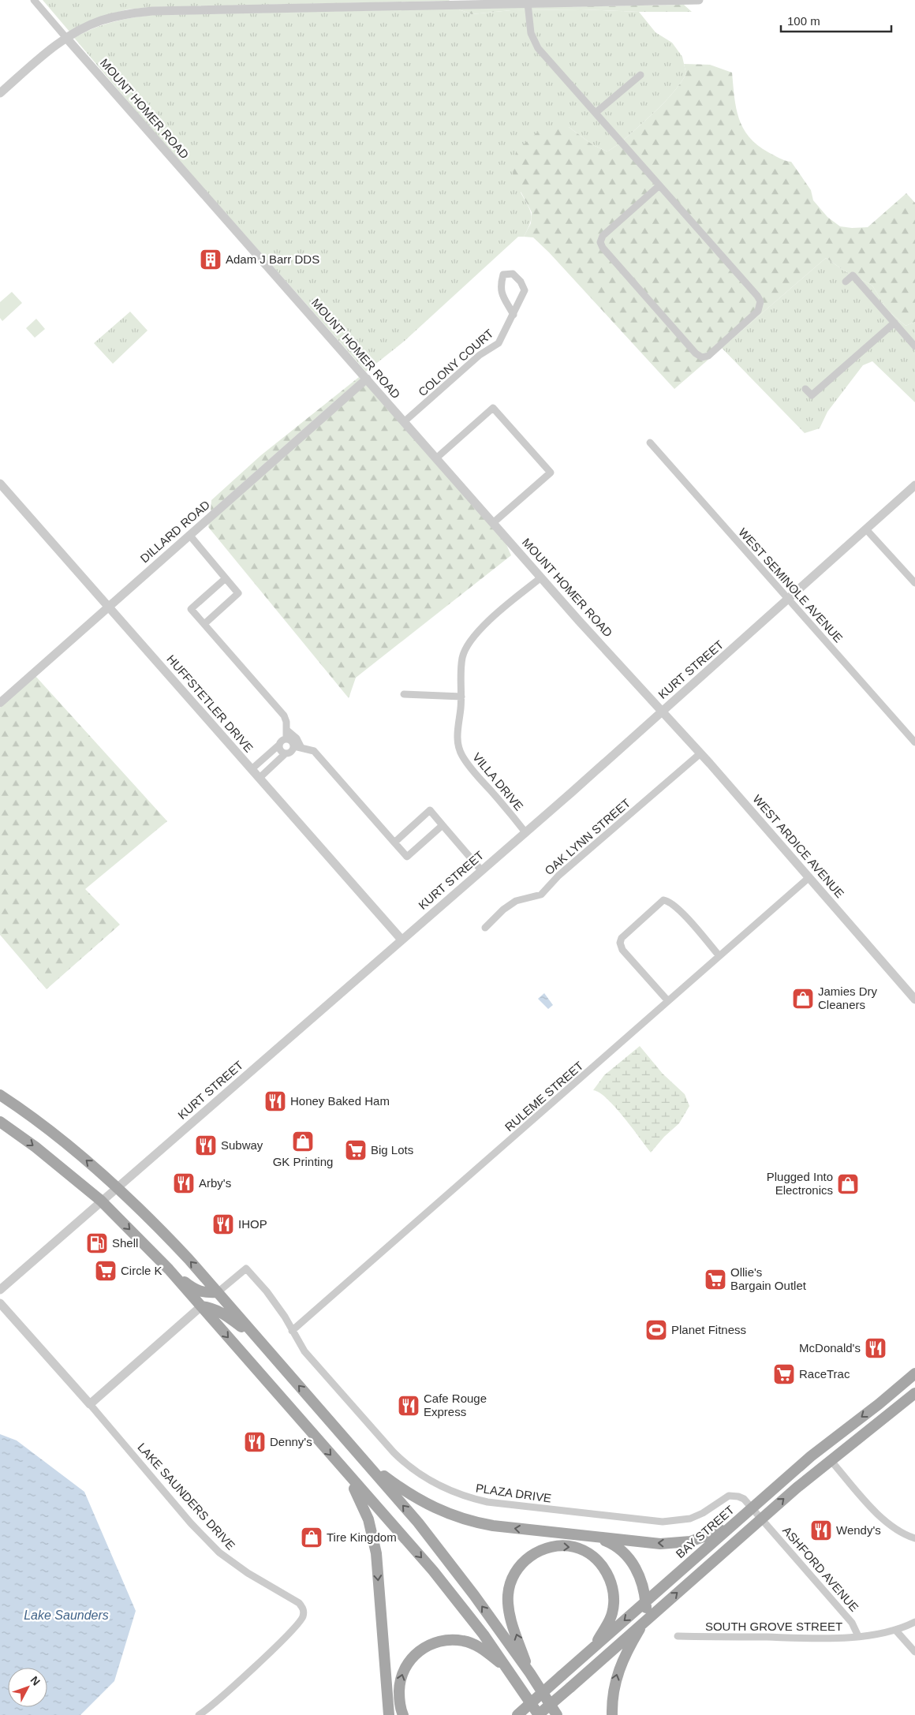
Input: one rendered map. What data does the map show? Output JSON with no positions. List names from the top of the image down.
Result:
{
  "streets": {
    "main road": ["BAY STREET"],
    "street": [
      "MOUNT HOMER ROAD",
      "COLONY COURT",
      "DILLARD ROAD",
      "WEST SEMINOLE AVENUE",
      "KURT STREET",
      "HUFFSTETLER DRIVE",
      "VILLA DRIVE",
      "OAK LYNN STREET",
      "WEST ARDICE AVENUE",
      "RULEME STREET",
      "PLAZA DRIVE",
      "LAKE SAUNDERS DRIVE",
      "ASHFORD AVENUE",
      "SOUTH GROVE STREET"
    ]
  },
  "crossings": [
    ["MOUNT HOMER ROAD", "COLONY COURT"],
    ["MOUNT HOMER ROAD", "DILLARD ROAD"],
    ["MOUNT HOMER ROAD", "KURT STREET"],
    ["MOUNT HOMER ROAD", "VILLA DRIVE"],
    ["MOUNT HOMER ROAD", "WEST ARDICE AVENUE"],
    ["DILLARD ROAD", "HUFFSTETLER DRIVE"],
    ["WEST SEMINOLE AVENUE", "KURT STREET"],
    ["KURT STREET", "HUFFSTETLER DRIVE"],
    ["KURT STREET", "VILLA DRIVE"],
    ["KURT STREET", "WEST ARDICE AVENUE"],
    ["OAK LYNN STREET", "WEST ARDICE AVENUE"],
    ["WEST ARDICE AVENUE", "RULEME STREET"],
    ["RULEME STREET", "PLAZA DRIVE"],
    ["PLAZA DRIVE", "BAY STREET"],
    ["PLAZA DRIVE", "ASHFORD AVENUE"],
    ["ASHFORD AVENUE", "SOUTH GROVE STREET"]
  ],
  "water": ["Lake Saunders"],
  "places": {
    "building": ["Adam J Barr DDS"],
    "shop": [
      "Jamies Dry Cleaners",
      "GK Printing",
      "Plugged Into Electronics",
      "Tire Kingdom"
    ],
    "restaurant": [
      "Honey Baked Ham",
      "Subway",
      "Arby's",
      "IHOP",
      "McDonald's",
      "Cafe Rouge Express",
      "Denny's",
      "Wendy's"
    ],
    "supermarket": [
      "Big Lots",
      "Circle K",
      "Ollie's Bargain Outlet",
      "RaceTrac"
    ],
    "fuel station": ["Shell"],
    "sports": ["Planet Fitness"]
  },
  "scale_bar": "100 m",
  "north": "top right"
}
